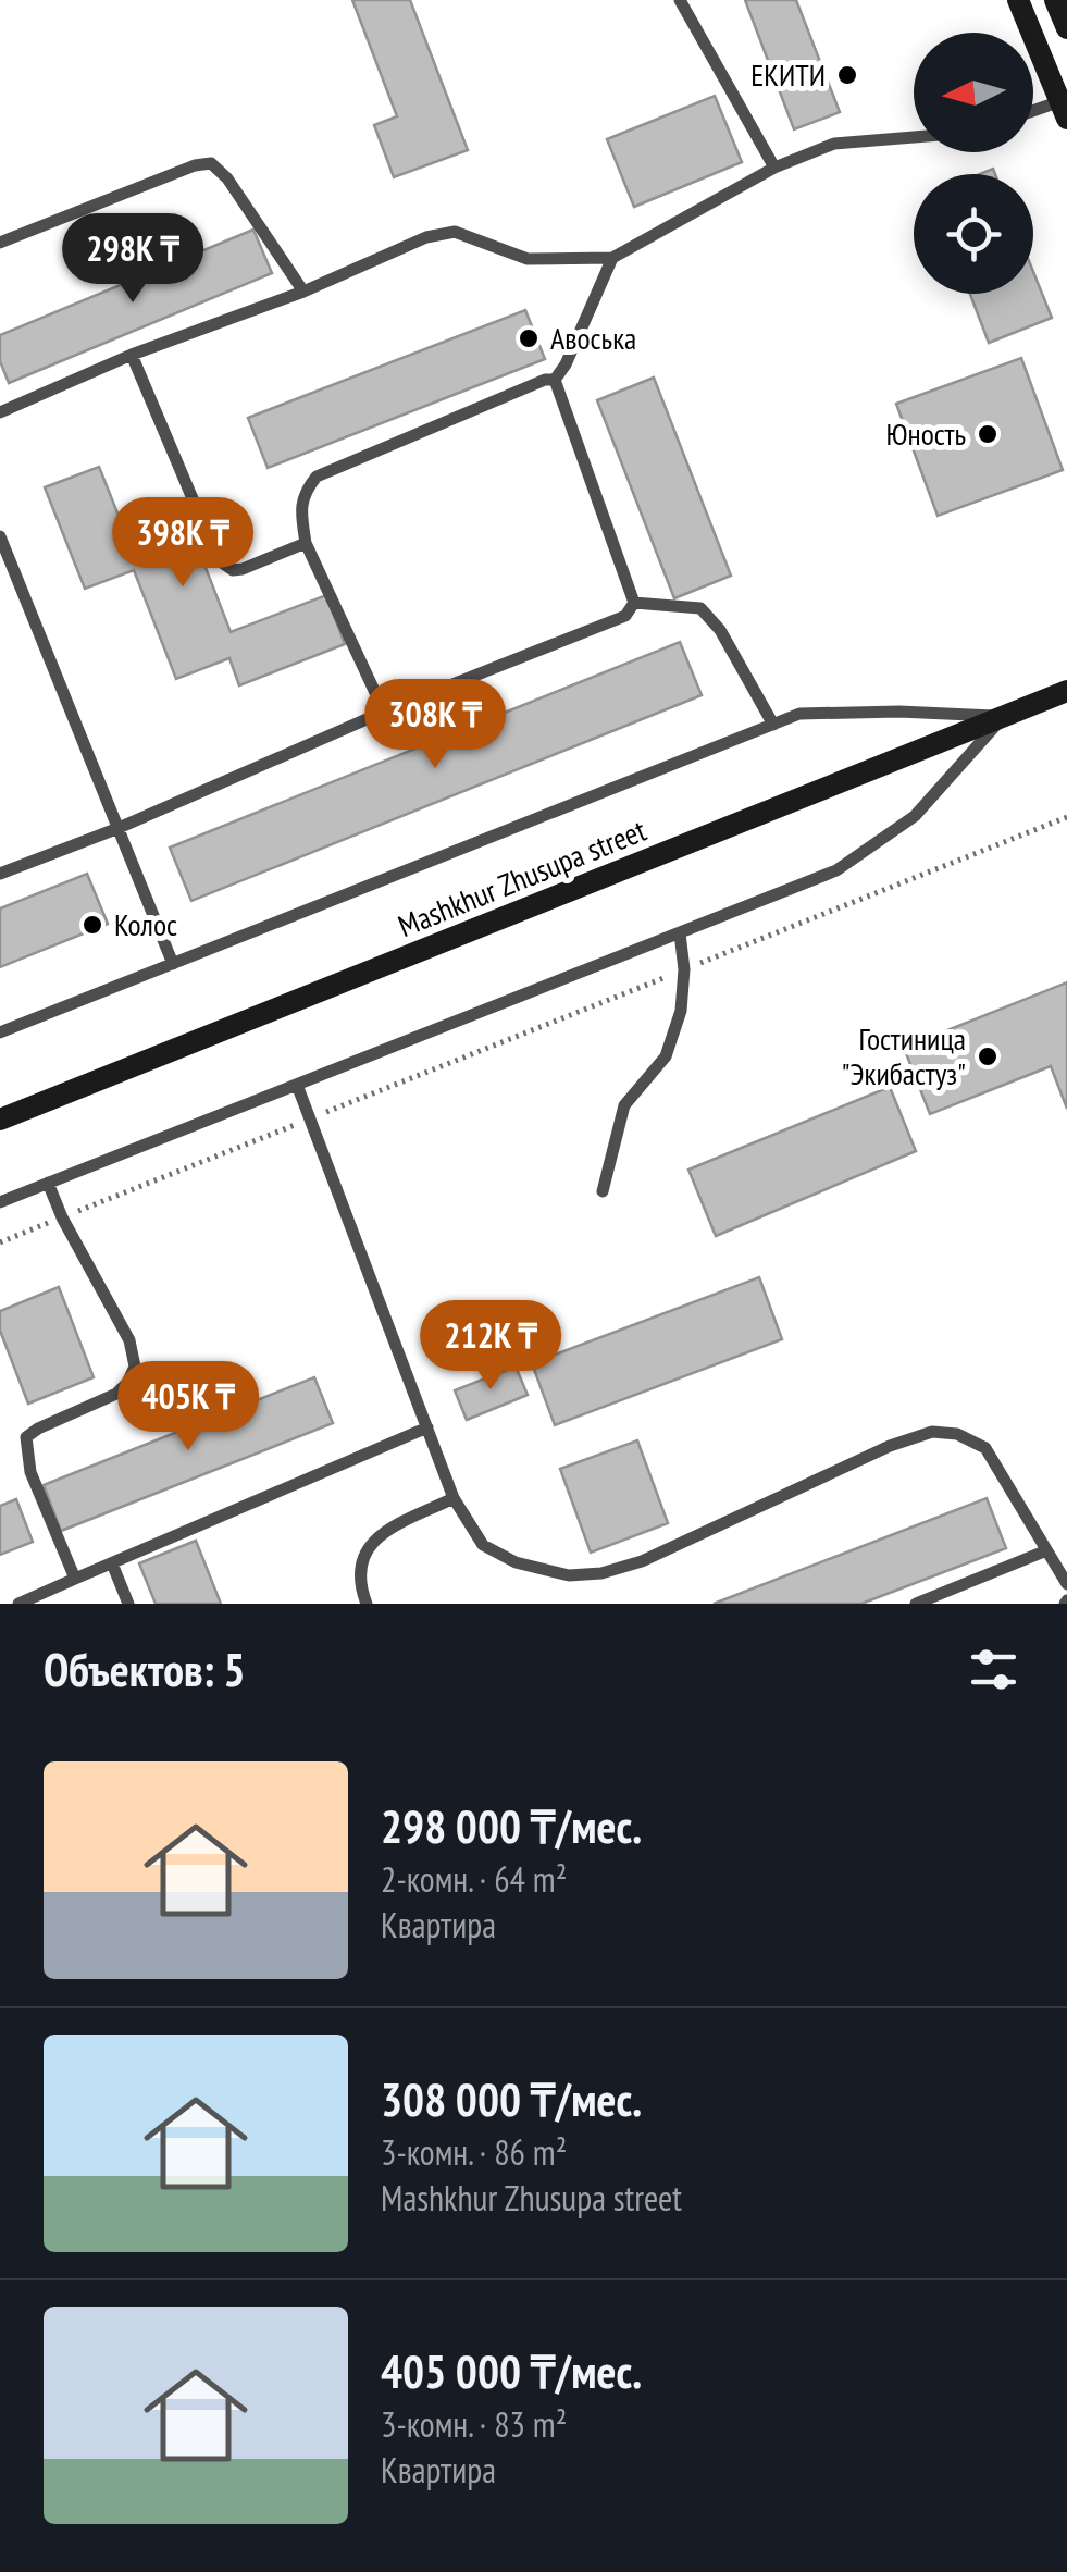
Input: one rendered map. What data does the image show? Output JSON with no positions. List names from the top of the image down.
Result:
{
  "streets": {
    "main road": ["Mashkhur Zhusupa street"]
  },
  "places": [
    "ЕКИТИ",
    "Авоська",
    "Юность",
    "Колос",
    "Гостиница \"Экибастуз\""
  ],
  "north": "left",
  "page": {
    "price": [
      "298K ₸",
      "398K ₸",
      "308K ₸",
      "212K ₸",
      "405K ₸"
    ],
    "heading": "Объектов: 5",
    "list": [
      {
        "name": "298 000 ₸/мес.",
        "note": "2-комн. · 64 m² · Квартира"
      },
      {
        "name": "308 000 ₸/мес.",
        "note": "3-комн. · 86 m² · Mashkhur Zhusupa street"
      },
      {
        "name": "405 000 ₸/мес.",
        "note": "3-комн. · 83 m² · Квартира"
      }
    ]
  }
}
